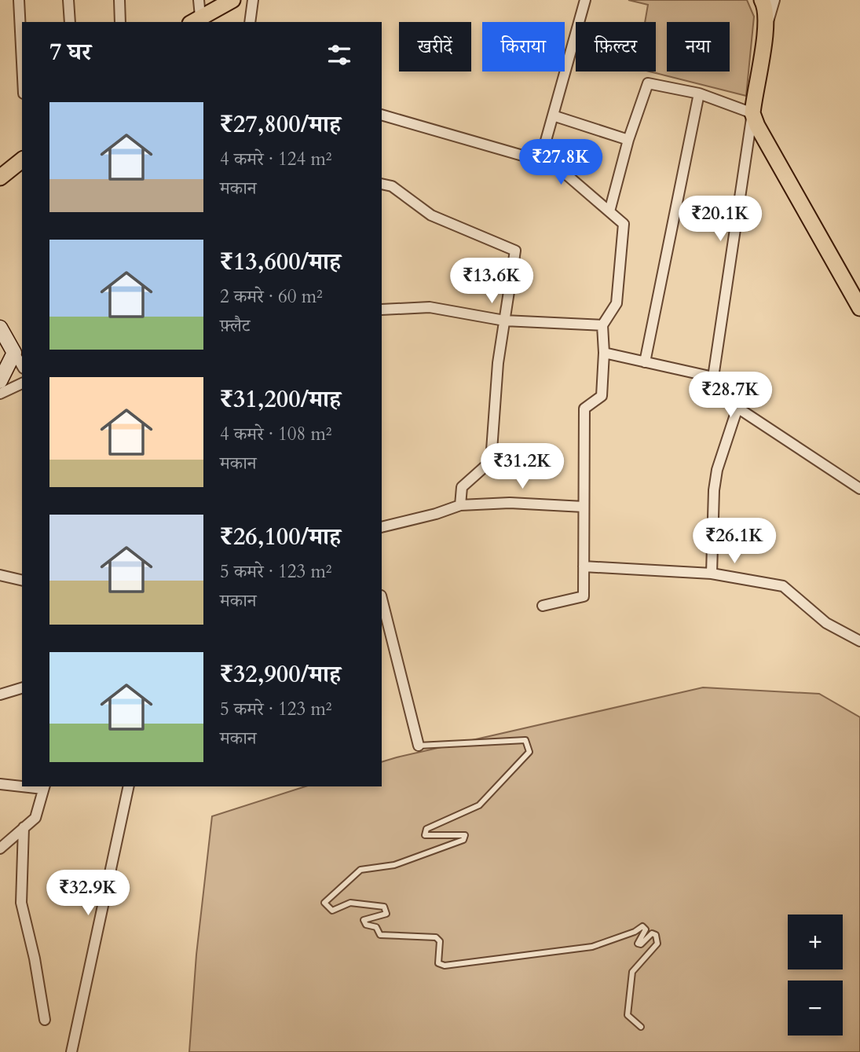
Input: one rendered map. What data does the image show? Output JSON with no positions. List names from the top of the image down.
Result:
{
  "page": {
    "chip": [
      "खरीदें",
      "किराया",
      "फ़िल्टर",
      "नया"
    ],
    "heading": "7 घर",
    "list": [
      {
        "name": "₹27,800/माह",
        "note": "4 कमरे · 124 m² · मकान"
      },
      {
        "name": "₹13,600/माह",
        "note": "2 कमरे · 60 m² · फ़्लैट"
      },
      {
        "name": "₹31,200/माह",
        "note": "4 कमरे · 108 m² · मकान"
      },
      {
        "name": "₹26,100/माह",
        "note": "5 कमरे · 123 m² · मकान"
      },
      {
        "name": "₹32,900/माह",
        "note": "5 कमरे · 123 m² · मकान"
      }
    ],
    "price": [
      "₹27.8K",
      "₹20.1K",
      "₹13.6K",
      "₹28.7K",
      "₹31.2K",
      "₹26.1K",
      "₹32.9K"
    ],
    "map_buttons": ["+", "−"]
  }
}
